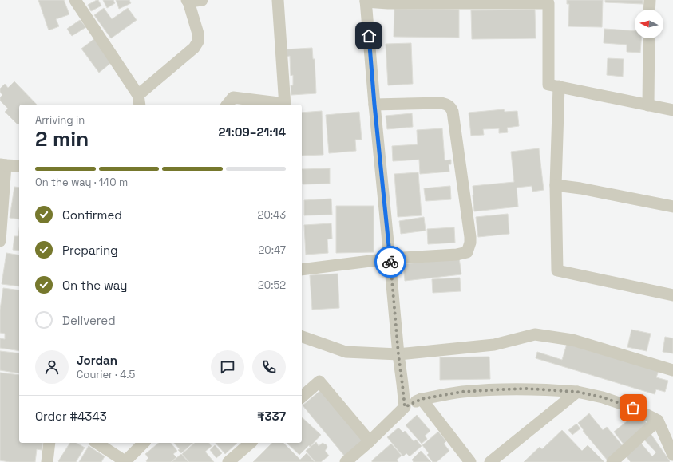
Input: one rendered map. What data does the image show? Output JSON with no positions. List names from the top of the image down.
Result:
{
  "north": "left",
  "page": {
    "heading": ["2 min", "Arriving in", "21:09–21:14"],
    "panel": [
      "Jordan",
      "Courier · 4.5",
      "Order #4343",
      "₹337"
    ],
    "bar": "On the way · 140 m",
    "list": [
      ["Confirmed", "20:43"],
      ["Preparing", "20:47"],
      ["On the way", "20:52"],
      "Delivered"
    ]
  }
}
